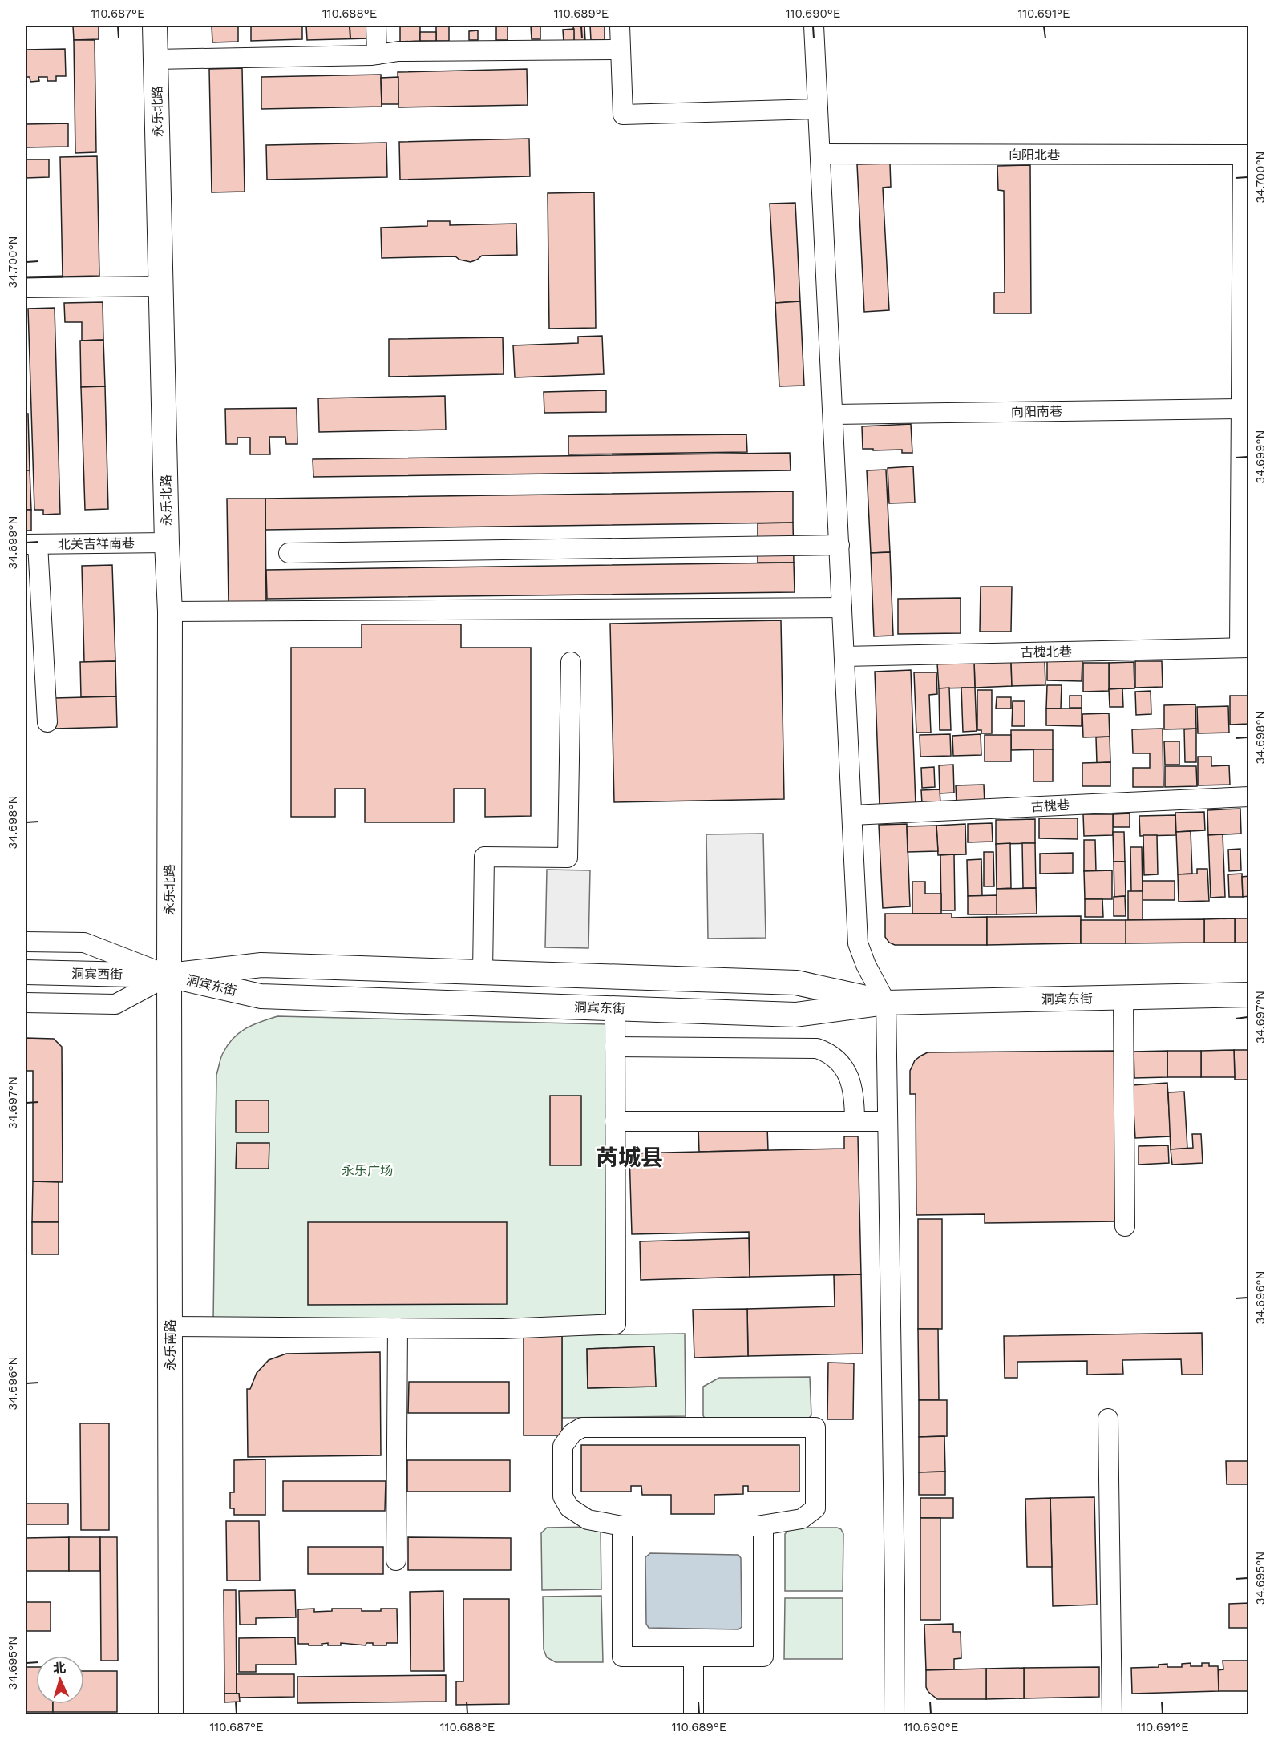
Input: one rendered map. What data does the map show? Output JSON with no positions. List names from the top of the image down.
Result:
{
  "streets": {
    "main road": [
      "永乐北路",
      "洞宾西街",
      "洞宾东街",
      "永乐南路"
    ],
    "street": [
      "向阳北巷",
      "向阳南巷",
      "北关吉祥南巷",
      "古槐北巷",
      "古槐巷"
    ]
  },
  "crossings": [
    ["永乐北路", "北关吉祥南巷"],
    ["永乐北路", "洞宾西街"],
    ["永乐北路", "洞宾东街"],
    ["永乐北路", "永乐南路"],
    ["洞宾西街", "洞宾东街"],
    ["洞宾西街", "永乐南路"],
    ["洞宾东街", "永乐南路"]
  ],
  "districts": ["芮城县"],
  "parks": ["永乐广场"],
  "north": "top",
  "coordinates": [
    "110.687°E",
    "110.688°E",
    "110.689°E",
    "110.690°E",
    "110.691°E",
    "34.700°N",
    "34.699°N",
    "34.698°N",
    "34.697°N",
    "34.696°N",
    "34.695°N"
  ]
}
